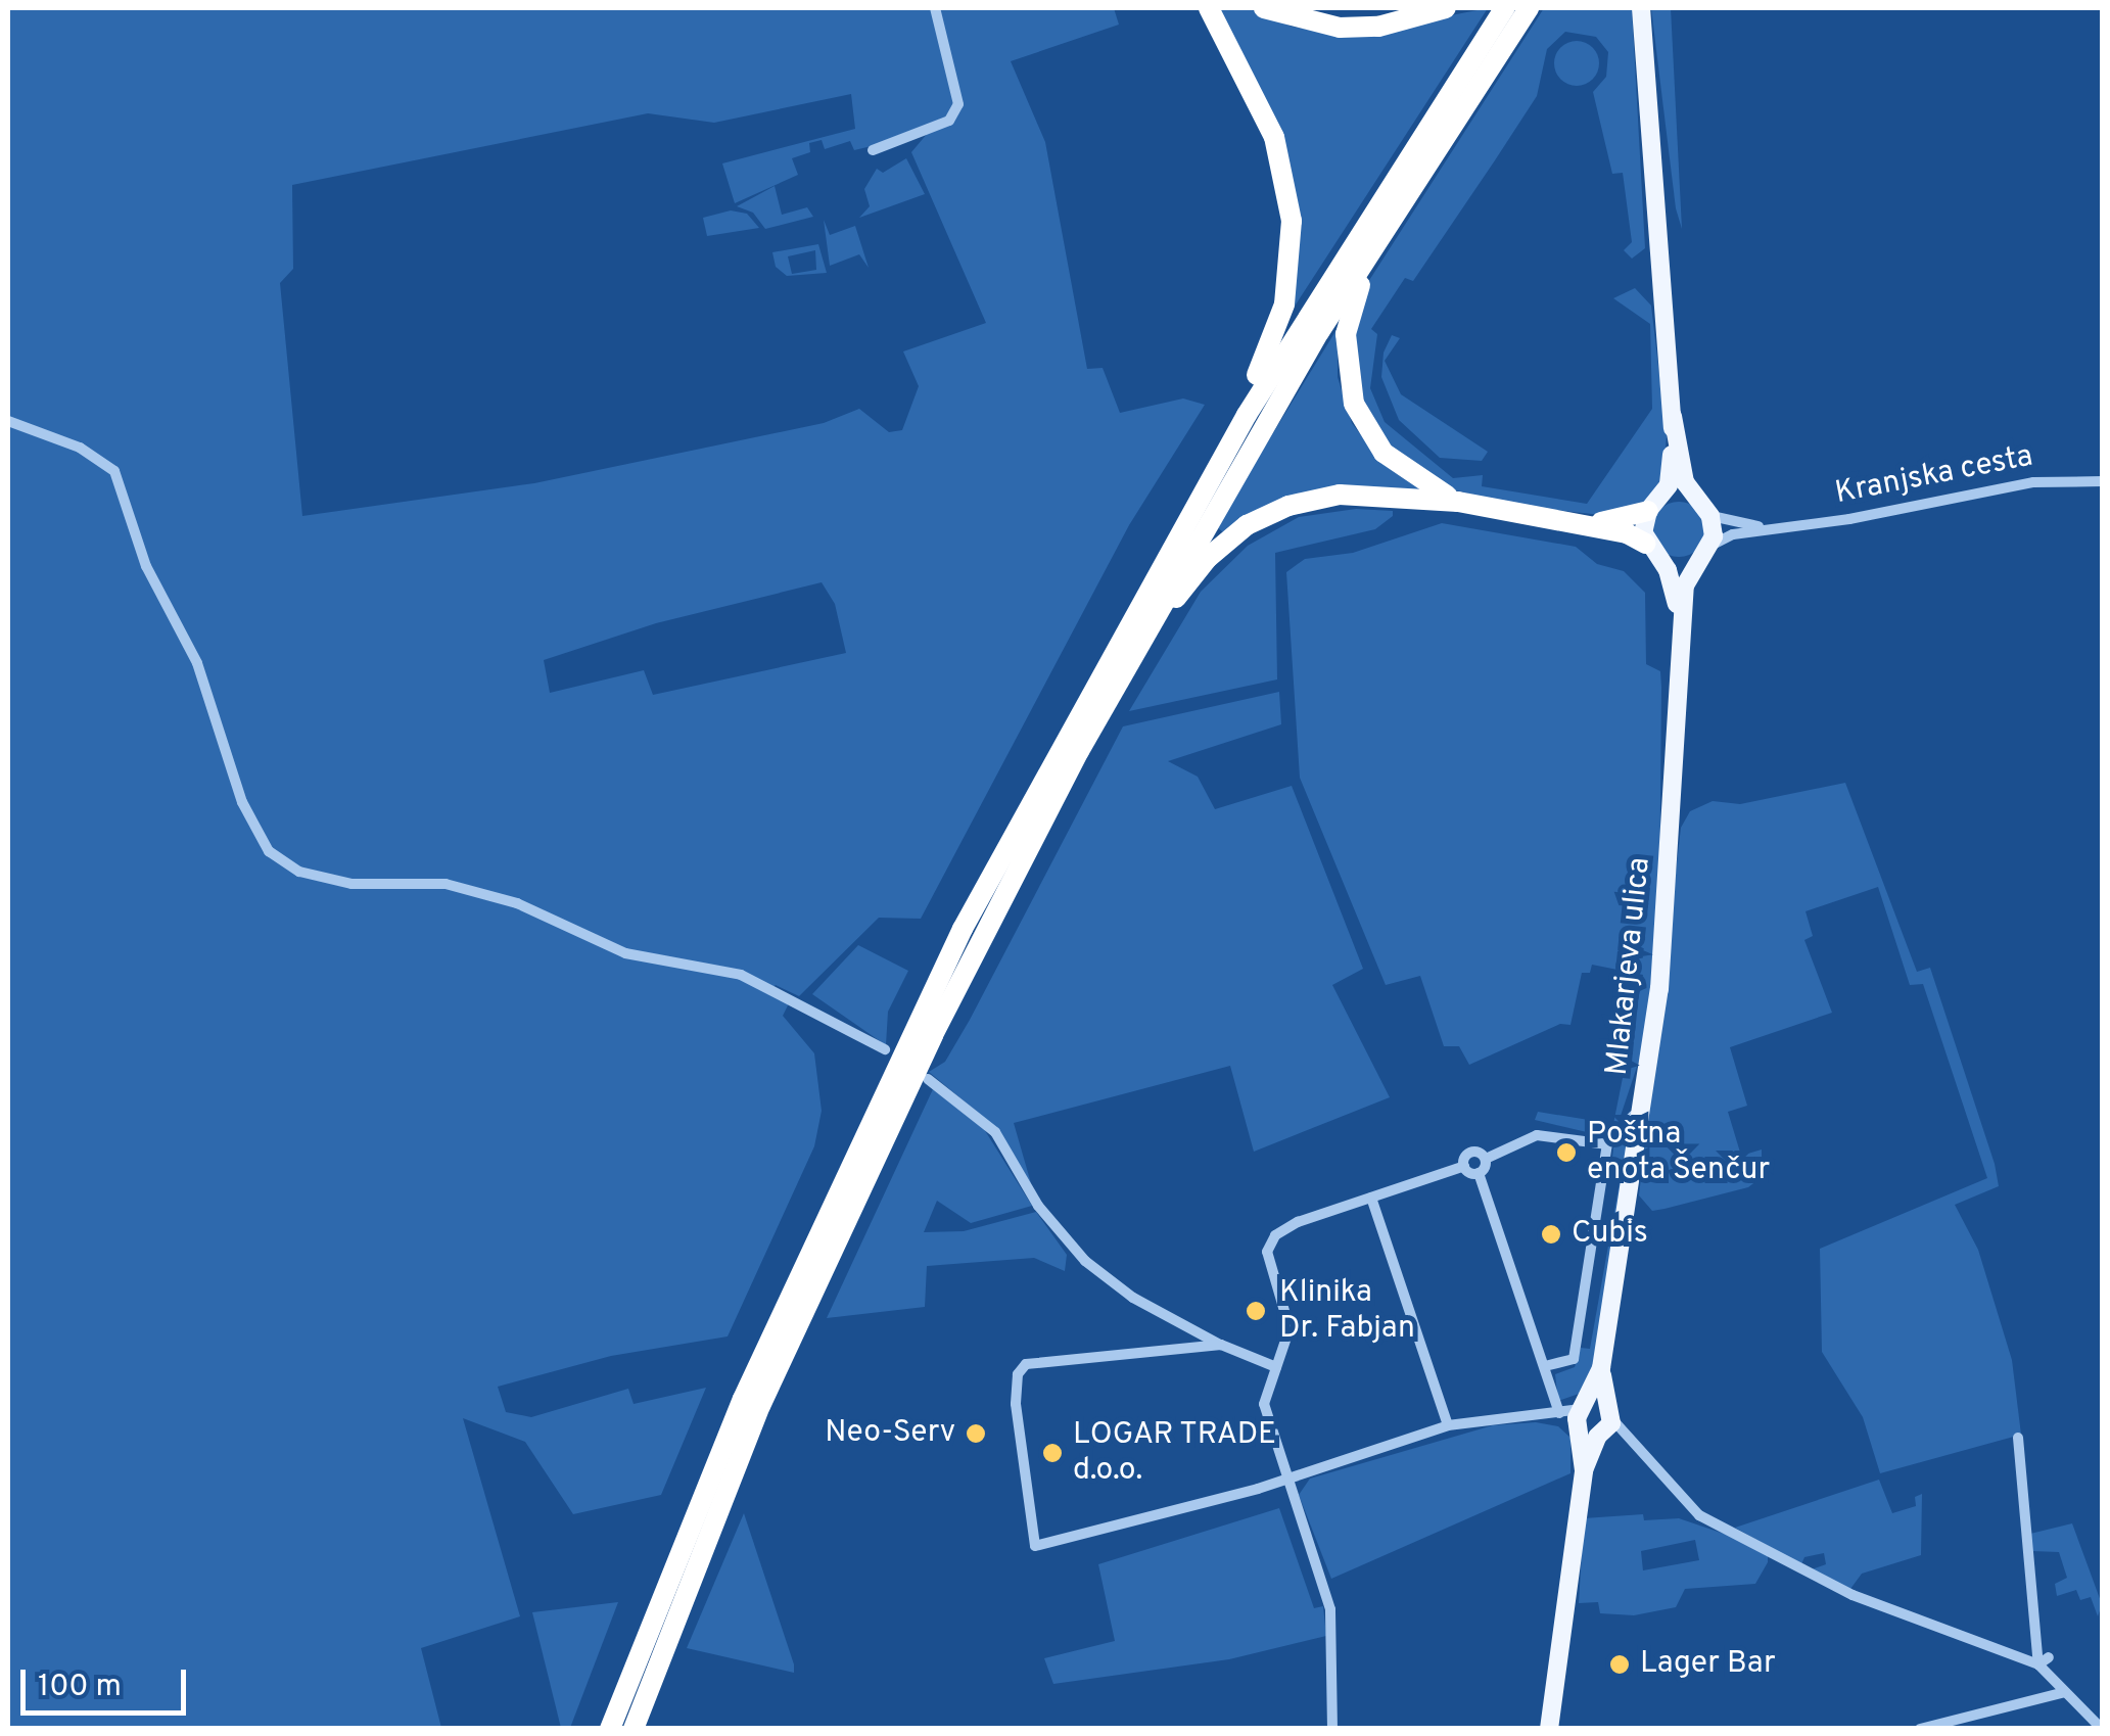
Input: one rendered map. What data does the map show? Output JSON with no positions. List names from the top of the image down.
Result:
{
  "streets": {
    "main road": ["Mlakarjeva ulica"],
    "street": ["Kranjska cesta"]
  },
  "places": [
    "Poštna enota Šenčur",
    "Cubis",
    "Klinika Dr. Fabjan",
    "Neo-Serv",
    "LOGAR TRADE d.o.o.",
    "Lager Bar"
  ],
  "scale_bar": "100 m"
}
